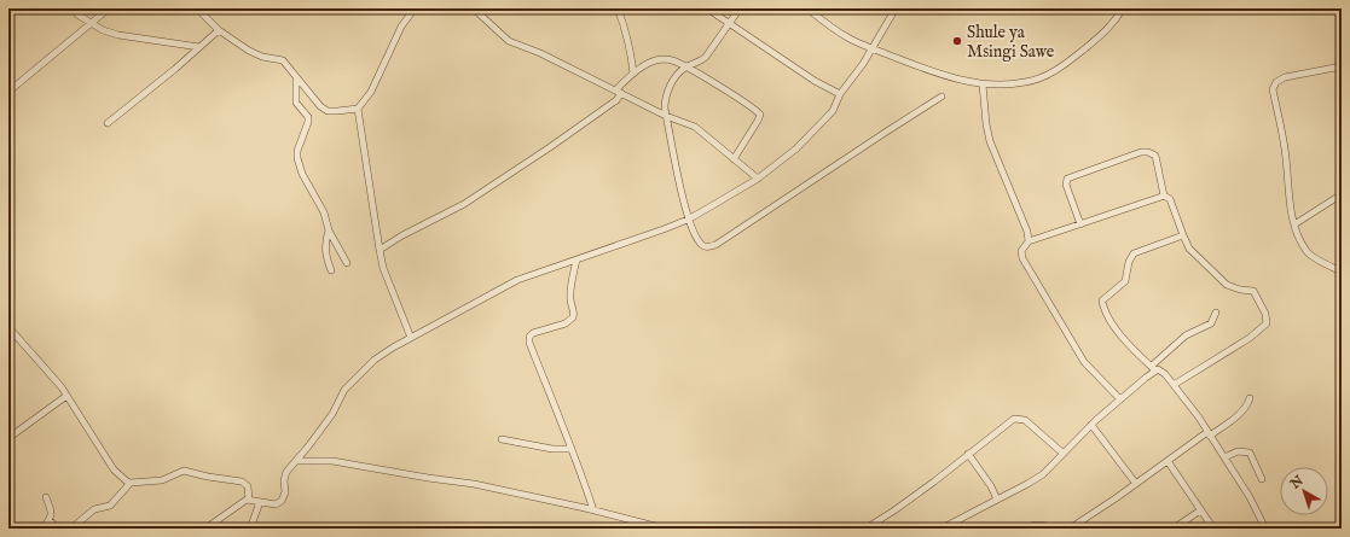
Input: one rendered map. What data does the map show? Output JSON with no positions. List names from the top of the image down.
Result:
{
  "places": ["Shule ya Msingi Sawe"],
  "north": "top left"
}
